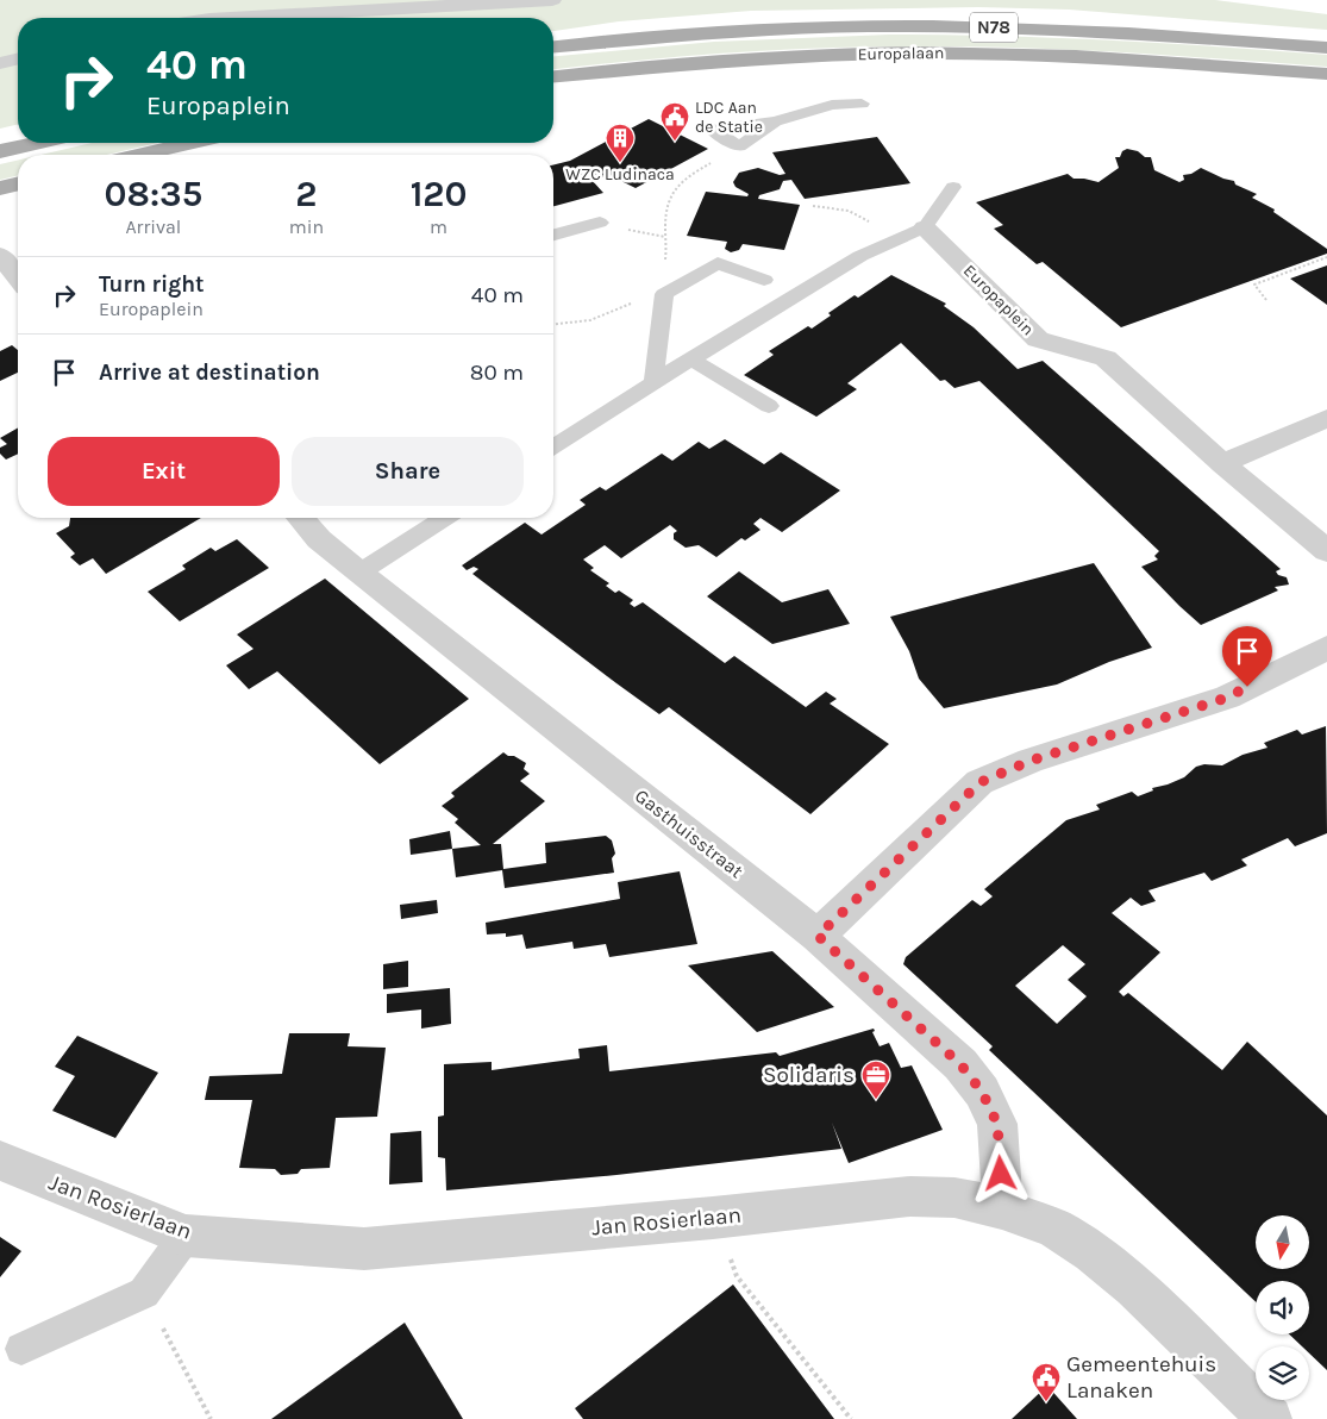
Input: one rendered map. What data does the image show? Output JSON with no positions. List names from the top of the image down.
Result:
{
  "streets": {
    "main road": ["N78", "Europalaan"],
    "street": ["Europaplein", "Gasthuisstraat", "Jan Rosierlaan"]
  },
  "crossings": [
    ["Gasthuisstraat", "Jan Rosierlaan"]
  ],
  "places": {
    "public building": ["LDC Aan de Statie", "Gemeentehuis Lanaken"],
    "building": ["WZC Ludinaca"],
    "office": ["Solidaris"]
  },
  "north": "bottom",
  "page": {
    "turn": ["40 m", "Europaplein"],
    "eta": [
      "08:35",
      "Arrival",
      "2",
      "min",
      "120",
      "m"
    ],
    "list": [
      {
        "name": "Turn right",
        "note": "Europaplein",
        "value": "40 m"
      },
      {
        "name": "Arrive at destination",
        "value": "80 m"
      }
    ],
    "buttons": ["Exit", "Share"]
  }
}
